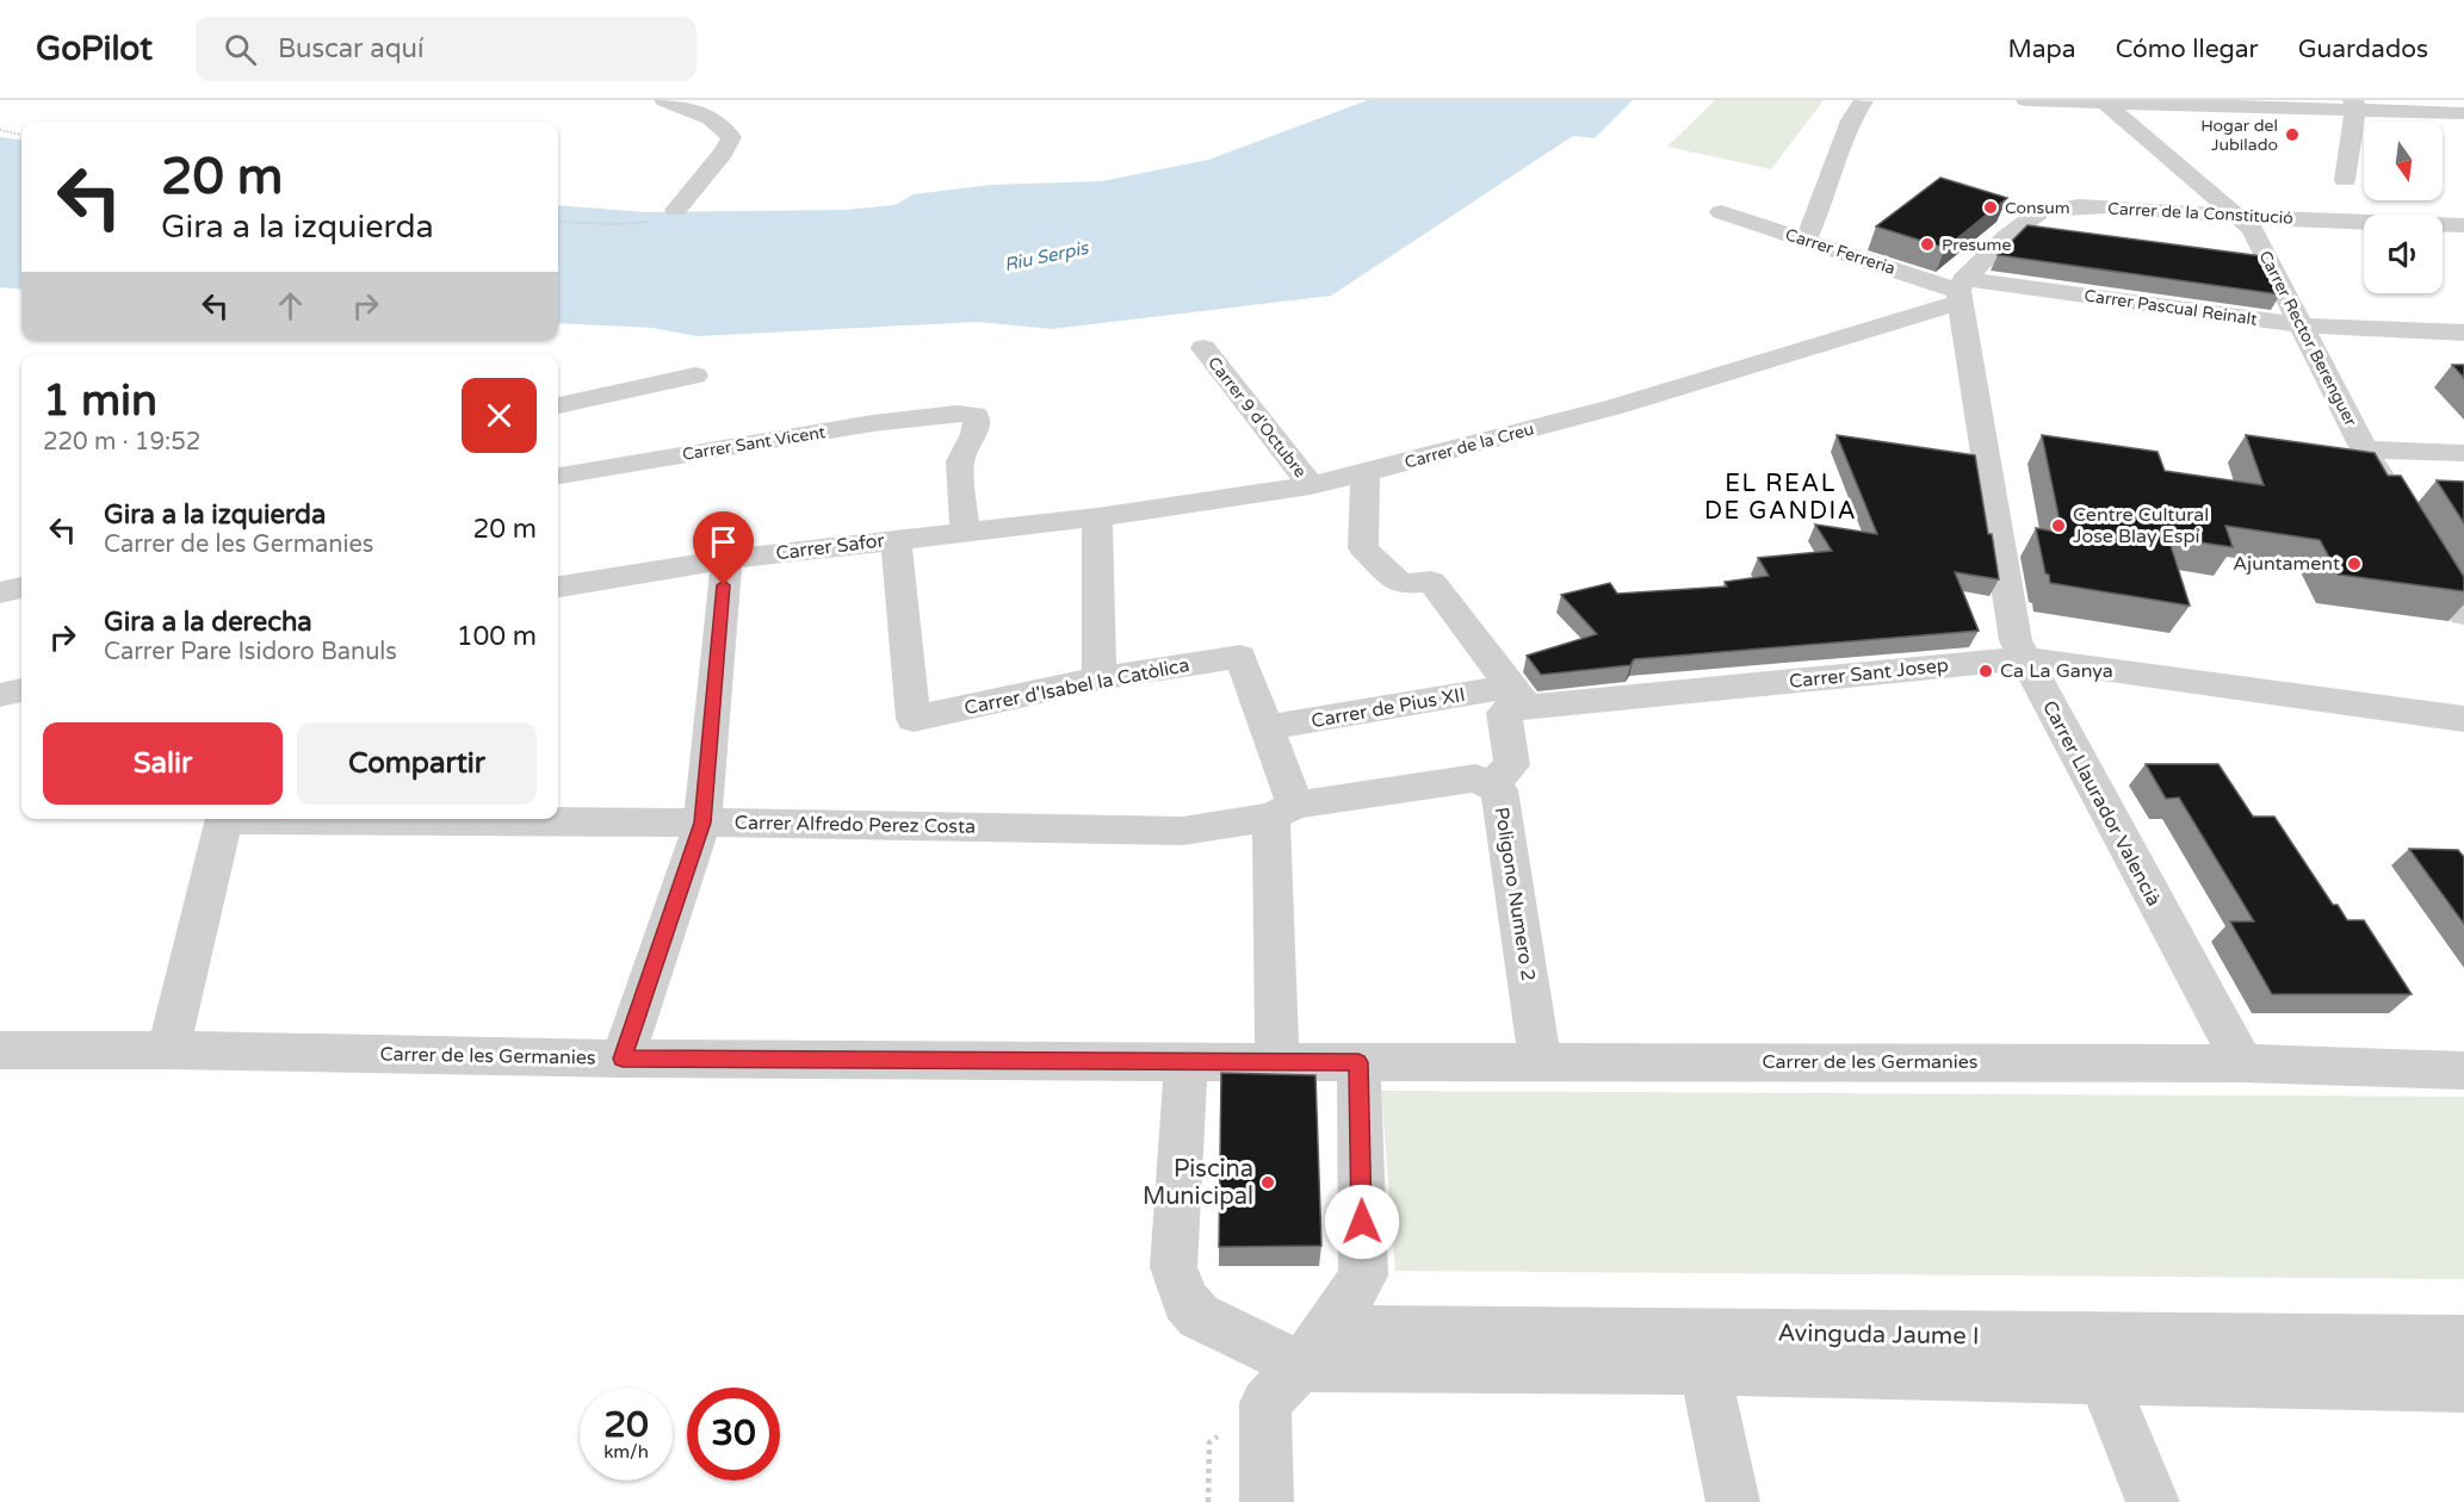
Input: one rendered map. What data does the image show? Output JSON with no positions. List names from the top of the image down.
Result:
{
  "streets": {
    "street": [
      "Carrer de la Constitució",
      "Carrer Ferreria",
      "Carrer Pascual Reinalt",
      "Carrer Rector Berenguer",
      "Carrer 9 d'Octubre",
      "Carrer Sant Vicent",
      "Carrer de la Creu",
      "Carrer Safor",
      "Carrer Sant Josep",
      "Carrer d'Isabel la Catòlica",
      "Carrer de Pius XII",
      "Carrer Llaurador Valencià",
      "Carrer Alfredo Perez Costa",
      "Poligono Numero 2",
      "Carrer de les Germanies",
      "Avinguda Jaume I"
    ]
  },
  "crossings": [
    ["Carrer de la Constitució", "Carrer Ferreria"],
    ["Carrer de la Constitució", "Carrer Pascual Reinalt"],
    ["Carrer de la Constitució", "Carrer Rector Berenguer"],
    ["Carrer de la Constitució", "Carrer de la Creu"],
    ["Carrer de la Constitució", "Carrer Llaurador Valencià"],
    ["Carrer Ferreria", "Carrer Pascual Reinalt"],
    ["Carrer Ferreria", "Carrer de la Creu"],
    ["Carrer Ferreria", "Carrer Llaurador Valencià"],
    ["Carrer Pascual Reinalt", "Carrer Rector Berenguer"],
    ["Carrer Pascual Reinalt", "Carrer de la Creu"],
    ["Carrer Pascual Reinalt", "Carrer Llaurador Valencià"],
    ["Carrer 9 d'Octubre", "Carrer de la Creu"],
    ["Carrer Sant Vicent", "Carrer de la Creu"],
    ["Carrer Sant Vicent", "Carrer Safor"],
    ["Carrer de la Creu", "Carrer Safor"],
    ["Carrer de la Creu", "Carrer Llaurador Valencià"],
    ["Carrer Safor", "Carrer d'Isabel la Catòlica"],
    ["Carrer Sant Josep", "Carrer de Pius XII"],
    ["Carrer Sant Josep", "Carrer Llaurador Valencià"],
    ["Carrer d'Isabel la Catòlica", "Carrer de Pius XII"],
    ["Carrer Llaurador Valencià", "Carrer de les Germanies"],
    ["Carrer Alfredo Perez Costa", "Poligono Numero 2"],
    ["Poligono Numero 2", "Carrer de les Germanies"],
    ["Carrer de les Germanies", "Avinguda Jaume I"]
  ],
  "districts": ["EL REAL DE GANDIA"],
  "water": ["Riu Serpis"],
  "places": [
    "Hogar del Jubilado",
    "Consum",
    "Presume",
    "Centre Cultural Jose Blay Espí",
    "Ajuntament",
    "Ca La Ganya",
    "Piscina Municipal"
  ],
  "north": "bottom",
  "page": {
    "header": "GoPilot",
    "search": "Buscar aquí",
    "nav": ["Mapa", "Cómo llegar", "Guardados"],
    "turn": ["20 m", "Gira a la izquierda"],
    "heading": ["1 min", "220 m · 19:52"],
    "list": [
      {
        "name": "Gira a la izquierda",
        "note": "Carrer de les Germanies",
        "value": "20 m"
      },
      {
        "name": "Gira a la derecha",
        "note": "Carrer Pare Isidoro Banuls",
        "value": "100 m"
      }
    ],
    "buttons": ["Salir", "Compartir"],
    "speed": "20 km/h",
    "limit": "30"
  }
}
